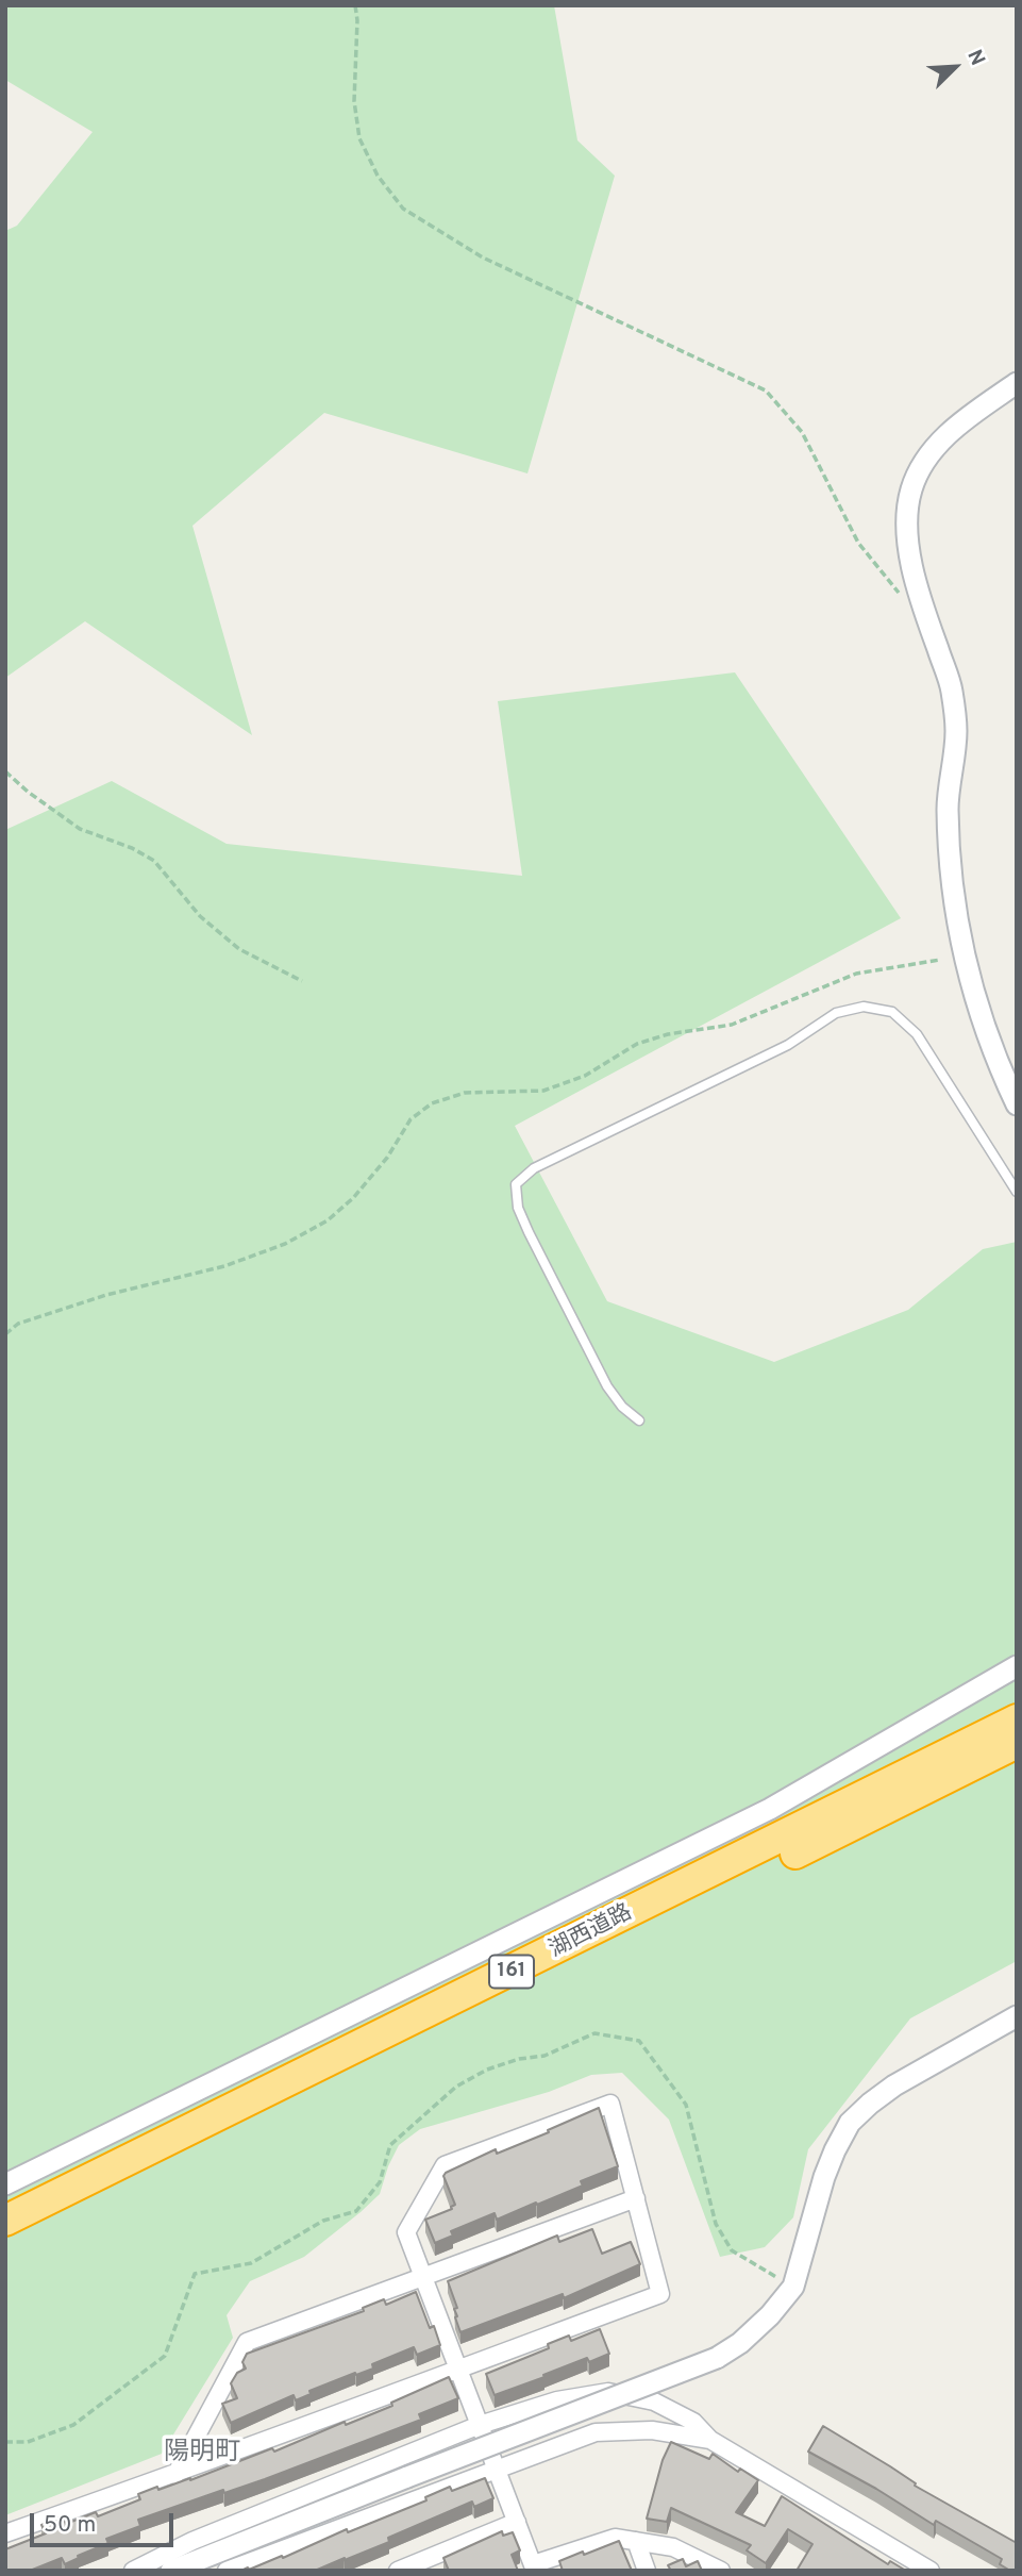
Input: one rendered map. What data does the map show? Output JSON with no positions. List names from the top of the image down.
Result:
{
  "streets": {
    "highway": ["湖西道路", "161"]
  },
  "districts": ["陽明町"],
  "scale_bar": "50 m",
  "north": "top right"
}
